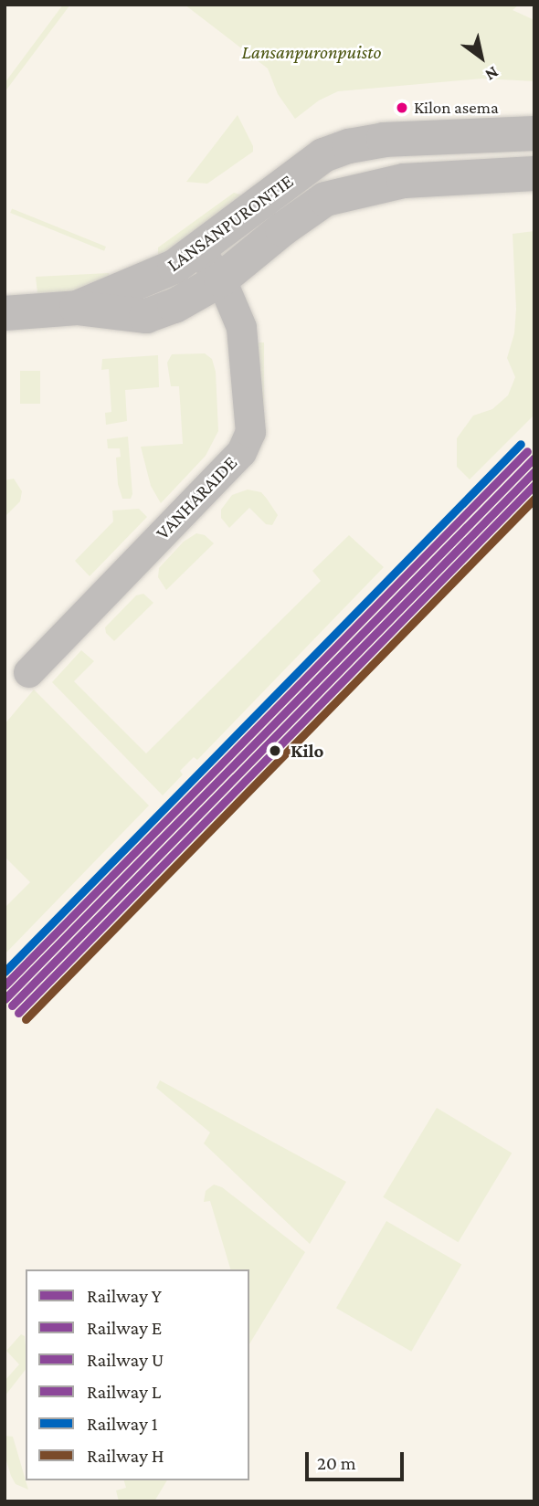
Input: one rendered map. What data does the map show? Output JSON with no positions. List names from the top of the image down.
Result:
{
  "streets": {
    "street": ["LANSANPURONTIE", "VANHARAIDE"]
  },
  "crossings": [
    ["LANSANPURONTIE", "VANHARAIDE"]
  ],
  "parks": ["Lansanpuronpuisto"],
  "places": ["Kilon asema", "Kilo"],
  "lines": [
    "rail line 1",
    "rail line U",
    "rail line Y",
    "rail line E",
    "rail line L",
    "rail line H"
  ],
  "legend": [
    "Railway Y",
    "Railway E",
    "Railway U",
    "Railway L",
    "Railway 1",
    "Railway H"
  ],
  "scale_bar": "20 m",
  "north": "bottom right"
}
